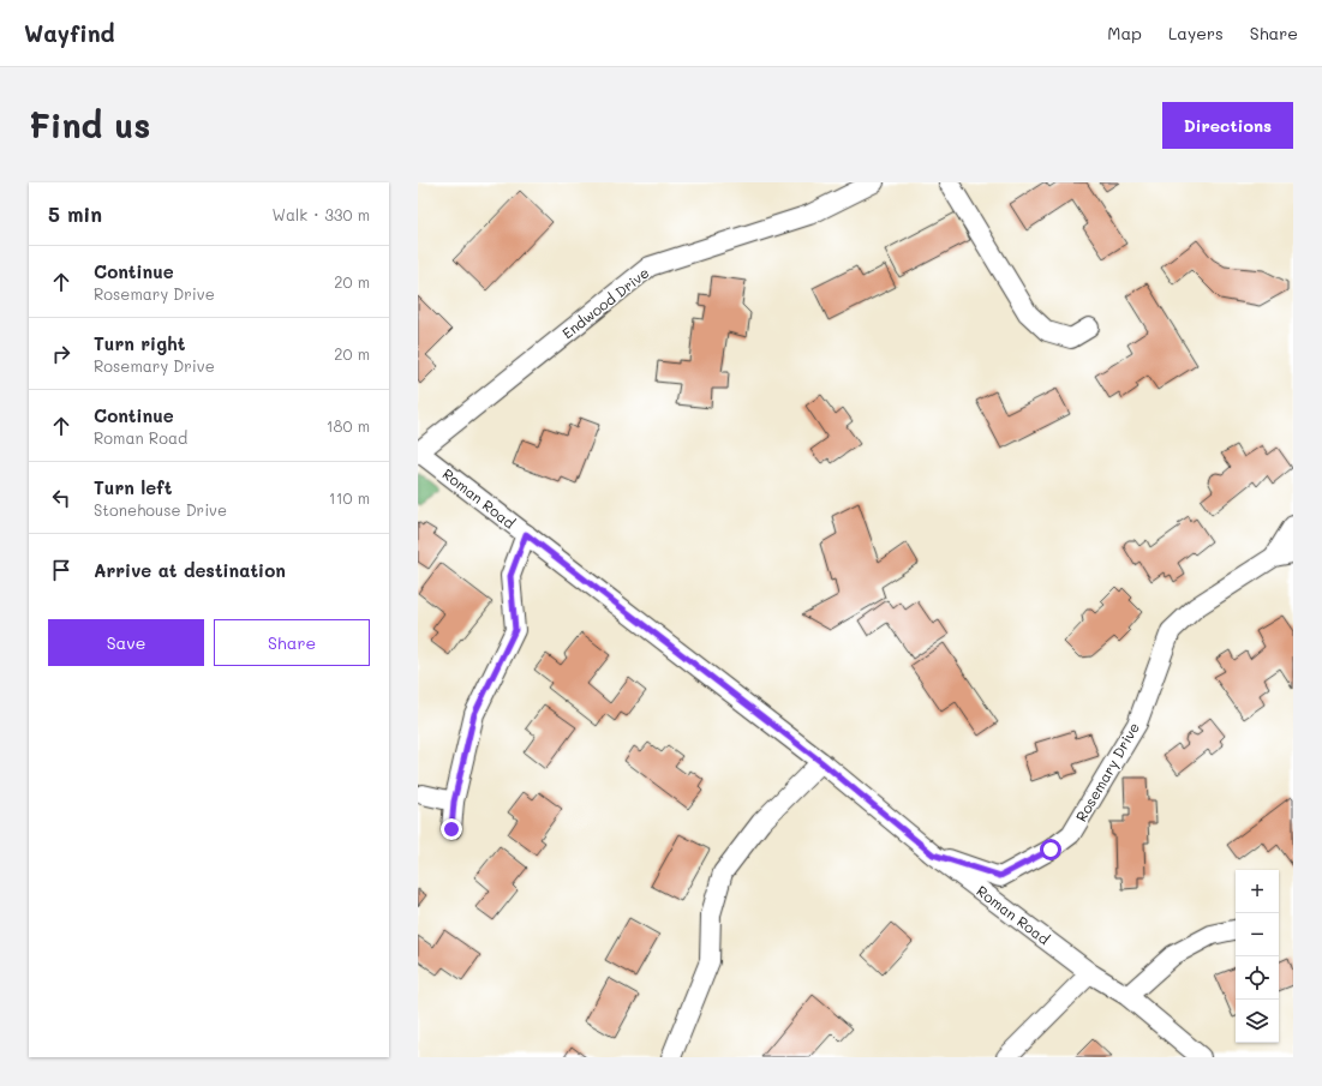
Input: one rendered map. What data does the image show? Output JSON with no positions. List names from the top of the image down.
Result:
{
  "streets": {
    "street": ["Endwood Drive", "Roman Road", "Rosemary Drive"]
  },
  "crossings": [
    ["Endwood Drive", "Roman Road"],
    ["Roman Road", "Rosemary Drive"]
  ],
  "page": {
    "header": "Wayfind",
    "nav": ["Map", "Layers", "Share"],
    "buttons": [
      "Directions",
      ["Save", "Share"]
    ],
    "title": "Find us",
    "heading": ["5 min", "Walk · 330 m"],
    "list": [
      ["Continue", "Rosemary Drive", "20 m"],
      ["Turn right", "Rosemary Drive", "20 m"],
      ["Continue", "Roman Road", "180 m"],
      ["Turn left", "Stonehouse Drive", "110 m"],
      "Arrive at destination"
    ],
    "map_buttons": ["+", "−"]
  }
}
